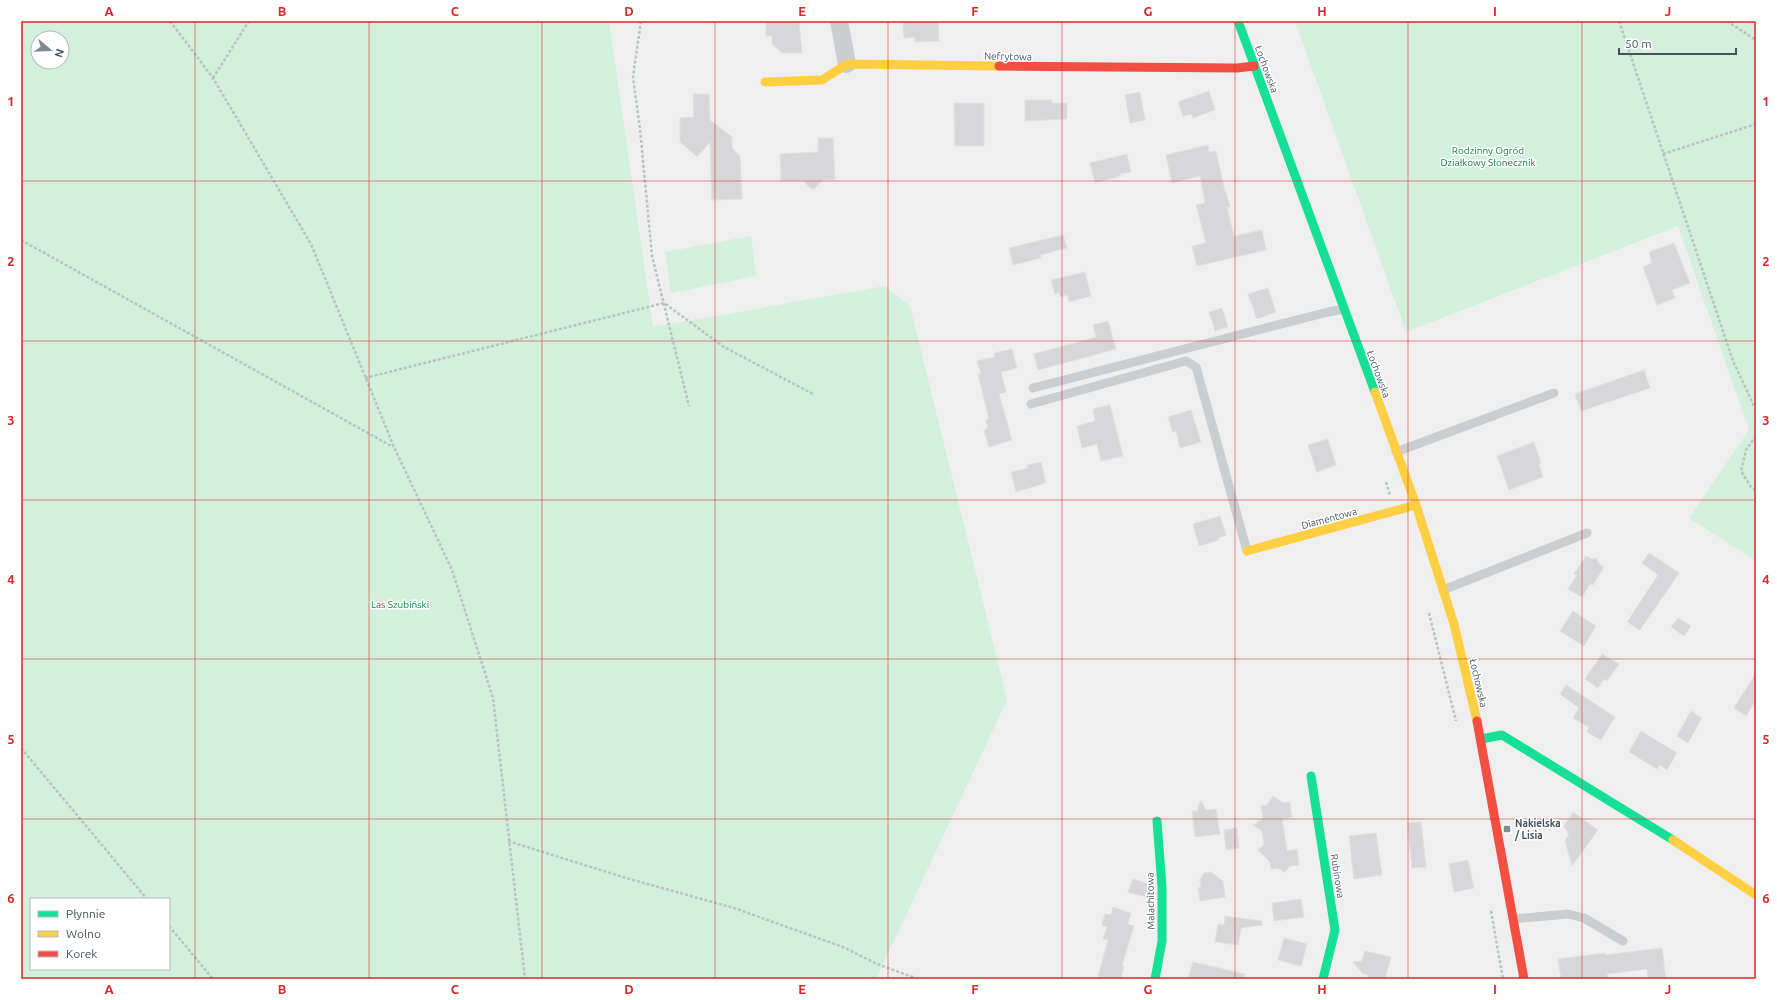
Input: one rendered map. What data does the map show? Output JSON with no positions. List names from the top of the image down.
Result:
{
  "streets": {
    "street": [
      "Nefrytowa",
      "Łochowska",
      "Diamentowa",
      "Rubinowa",
      "Malachitowa"
    ]
  },
  "crossings": [
    ["Nefrytowa", "Łochowska"],
    ["Łochowska", "Diamentowa"]
  ],
  "parks": ["Rodzinny Ogród Działkowy Słonecznik", "Las Szubiński"],
  "places": {
    "transit": ["Nakielska / Lisia"]
  },
  "legend": ["Płynnie", "Wolno", "Korek"],
  "scale_bar": "50 m",
  "north": "right",
  "grid": {
    "columns": [
      "A",
      "B",
      "C",
      "D",
      "E",
      "F",
      "G",
      "H",
      "I",
      "J"
    ],
    "rows": [
      "1",
      "2",
      "3",
      "4",
      "5",
      "6"
    ]
  }
}
